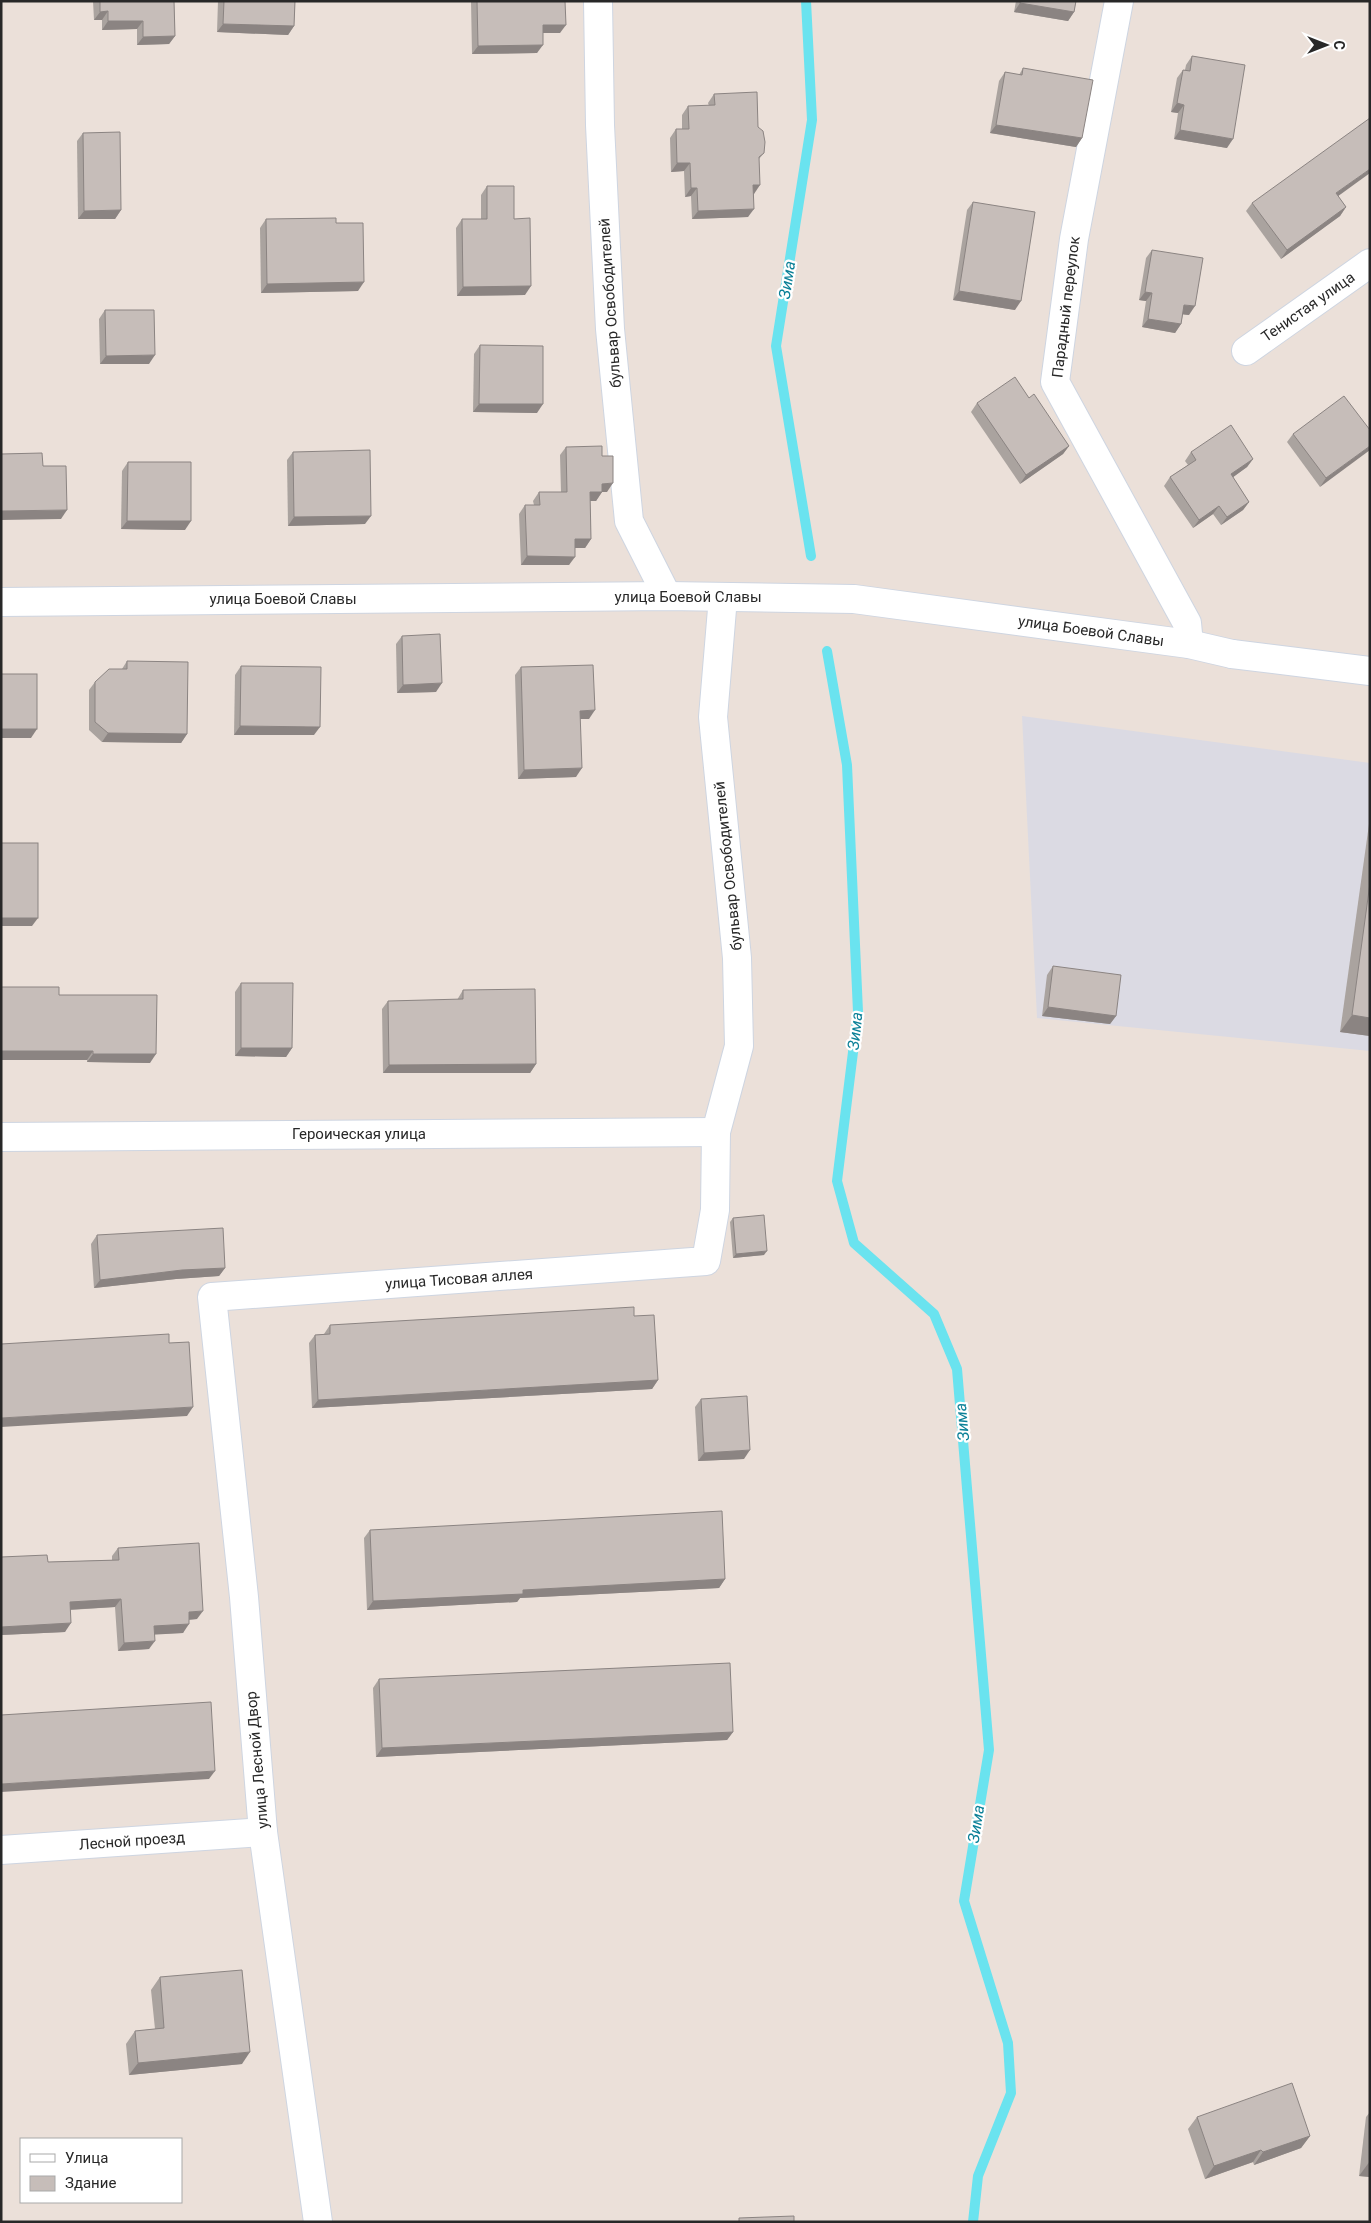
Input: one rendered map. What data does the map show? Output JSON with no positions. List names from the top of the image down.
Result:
{
  "streets": {
    "street": [
      "бульвар Освободителей",
      "Парадный переулок",
      "Тенистая улица",
      "улица Боевой Славы",
      "Героическая улица",
      "улица Тисовая аллея",
      "улица Лесной Двор",
      "Лесной проезд"
    ]
  },
  "crossings": [
    ["бульвар Освободителей", "улица Боевой Славы"],
    ["бульвар Освободителей", "Героическая улица"],
    ["бульвар Освободителей", "улица Тисовая аллея"],
    ["Парадный переулок", "улица Боевой Славы"],
    ["улица Тисовая аллея", "улица Лесной Двор"],
    ["улица Лесной Двор", "Лесной проезд"]
  ],
  "water": ["Зима"],
  "legend": ["Улица", "Здание"],
  "north": "right"
}
